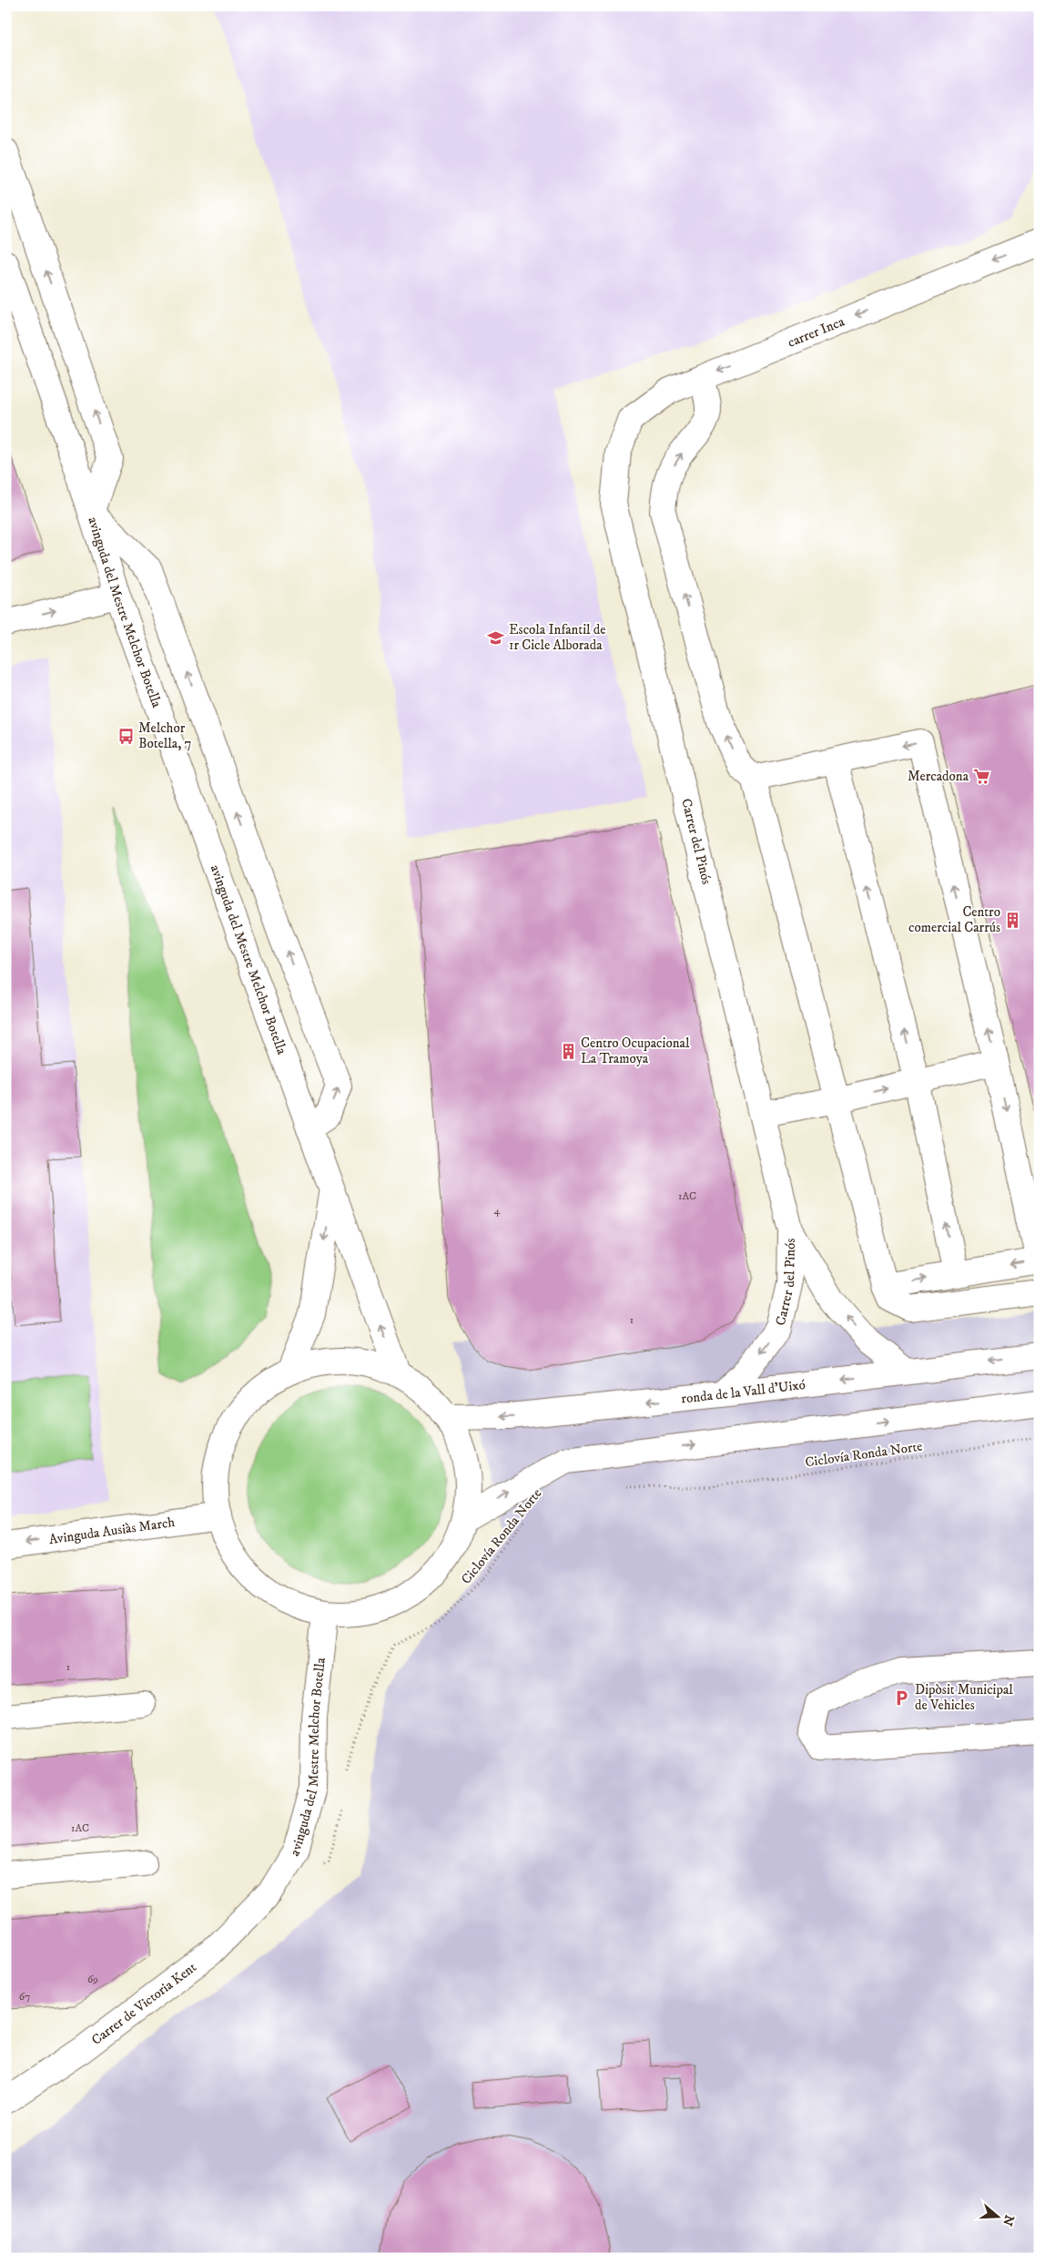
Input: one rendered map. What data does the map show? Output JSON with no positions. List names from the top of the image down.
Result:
{
  "streets": {
    "street": [
      "carrer Inca",
      "avinguda del Mestre Melchor Botella",
      "Carrer del Pinós",
      "ronda de la Vall d'Uixó",
      "Avinguda Ausiàs March",
      "Carrer de Victoria Kent"
    ],
    "path": ["Ciclovía Ronda Norte"]
  },
  "crossings": [
    ["carrer Inca", "Carrer del Pinós"],
    ["avinguda del Mestre Melchor Botella", "Carrer de Victoria Kent"],
    ["Carrer del Pinós", "ronda de la Vall d'Uixó"]
  ],
  "one_way": ["carrer Inca"],
  "places": {
    "school or university": ["Escola Infantil de 1r Cicle Alborada"],
    "bus stop": ["Melchor Botella, 7"],
    "supermarket": ["Mercadona"],
    "building": ["Centro comercial Carrús", "Centro Ocupacional La Tramoya"],
    "parking": ["Dipòsit Municipal de Vehicles"]
  },
  "house_numbers": [
    "1AC",
    "4",
    "1",
    "1",
    "1AC",
    "69",
    "67"
  ],
  "north": "right"
}
